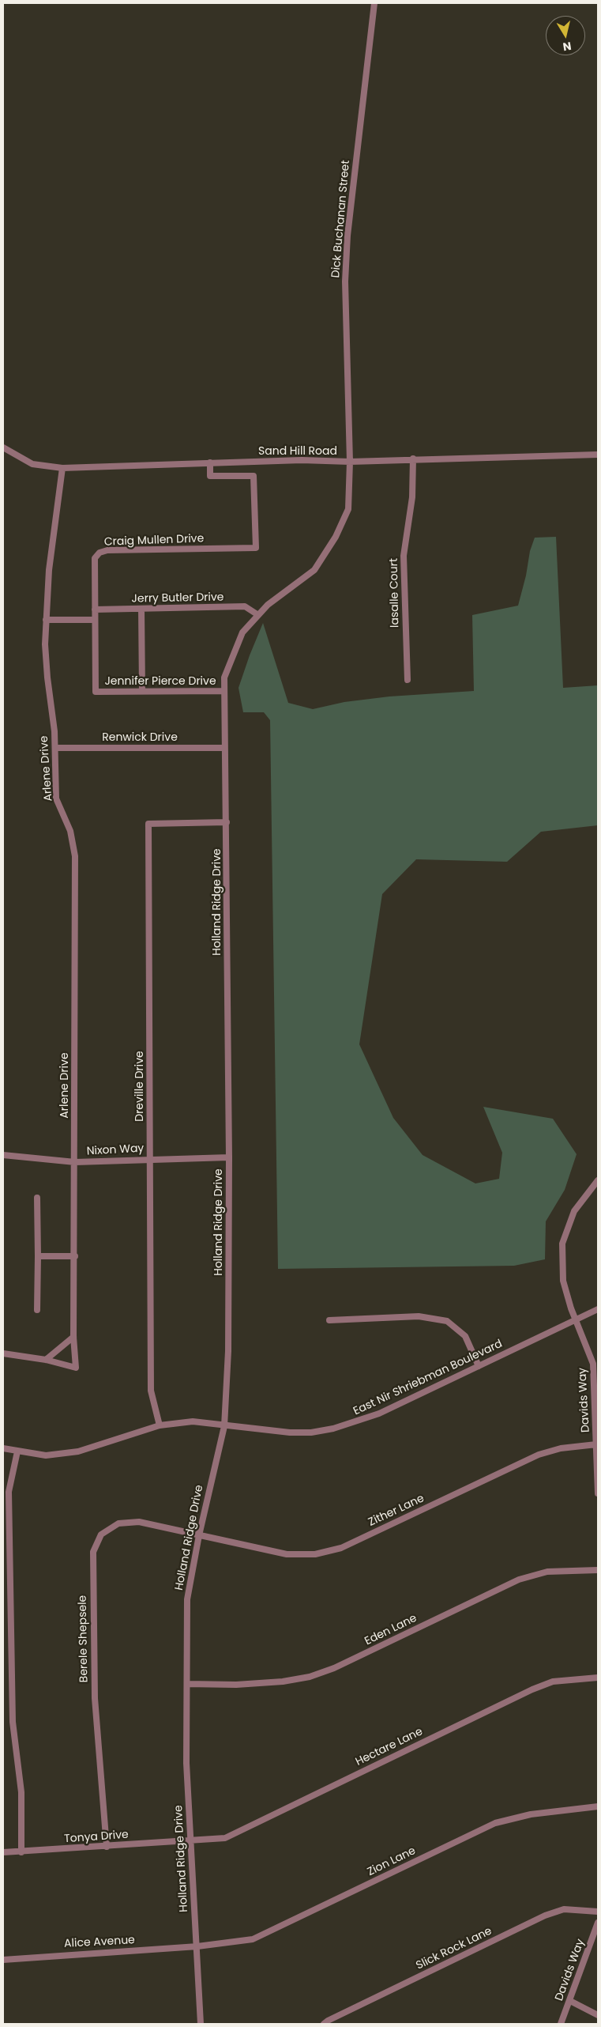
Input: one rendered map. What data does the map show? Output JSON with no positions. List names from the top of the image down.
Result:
{
  "streets": {
    "street": [
      "Dick Buchanan Street",
      "Sand Hill Road",
      "Craig Mullen Drive",
      "lasalle Court",
      "Jerry Butler Drive",
      "Jennifer Pierce Drive",
      "Renwick Drive",
      "Arlene Drive",
      "Holland Ridge Drive",
      "Dreville Drive",
      "Nixon Way",
      "East Nir Shriebman Boulevard",
      "Davids Way",
      "Zither Lane",
      "Eden Lane",
      "Berele Shepsele",
      "Hectare Lane",
      "Tonya Drive",
      "Zion Lane",
      "Alice Avenue",
      "Slick Rock Lane"
    ]
  },
  "crossings": [
    ["Dick Buchanan Street", "Sand Hill Road"],
    ["Dick Buchanan Street", "Holland Ridge Drive"],
    ["Sand Hill Road", "Craig Mullen Drive"],
    ["Sand Hill Road", "lasalle Court"],
    ["Sand Hill Road", "Arlene Drive"],
    ["Sand Hill Road", "Holland Ridge Drive"],
    ["Craig Mullen Drive", "Jerry Butler Drive"],
    ["Craig Mullen Drive", "Jennifer Pierce Drive"],
    ["Jerry Butler Drive", "Holland Ridge Drive"],
    ["Jennifer Pierce Drive", "Holland Ridge Drive"],
    ["Renwick Drive", "Arlene Drive"],
    ["Renwick Drive", "Holland Ridge Drive"],
    ["Arlene Drive", "Nixon Way"],
    ["Holland Ridge Drive", "Dreville Drive"],
    ["Holland Ridge Drive", "Nixon Way"],
    ["Holland Ridge Drive", "East Nir Shriebman Boulevard"],
    ["Holland Ridge Drive", "Zither Lane"],
    ["Holland Ridge Drive", "Eden Lane"],
    ["Holland Ridge Drive", "Berele Shepsele"],
    ["Holland Ridge Drive", "Hectare Lane"],
    ["Holland Ridge Drive", "Tonya Drive"],
    ["Holland Ridge Drive", "Zion Lane"],
    ["Holland Ridge Drive", "Alice Avenue"],
    ["Dreville Drive", "Nixon Way"],
    ["Dreville Drive", "East Nir Shriebman Boulevard"],
    ["East Nir Shriebman Boulevard", "Davids Way"],
    ["Davids Way", "Zither Lane"],
    ["Zither Lane", "Berele Shepsele"],
    ["Berele Shepsele", "Tonya Drive"],
    ["Hectare Lane", "Tonya Drive"],
    ["Zion Lane", "Alice Avenue"]
  ],
  "north": "bottom"
}
